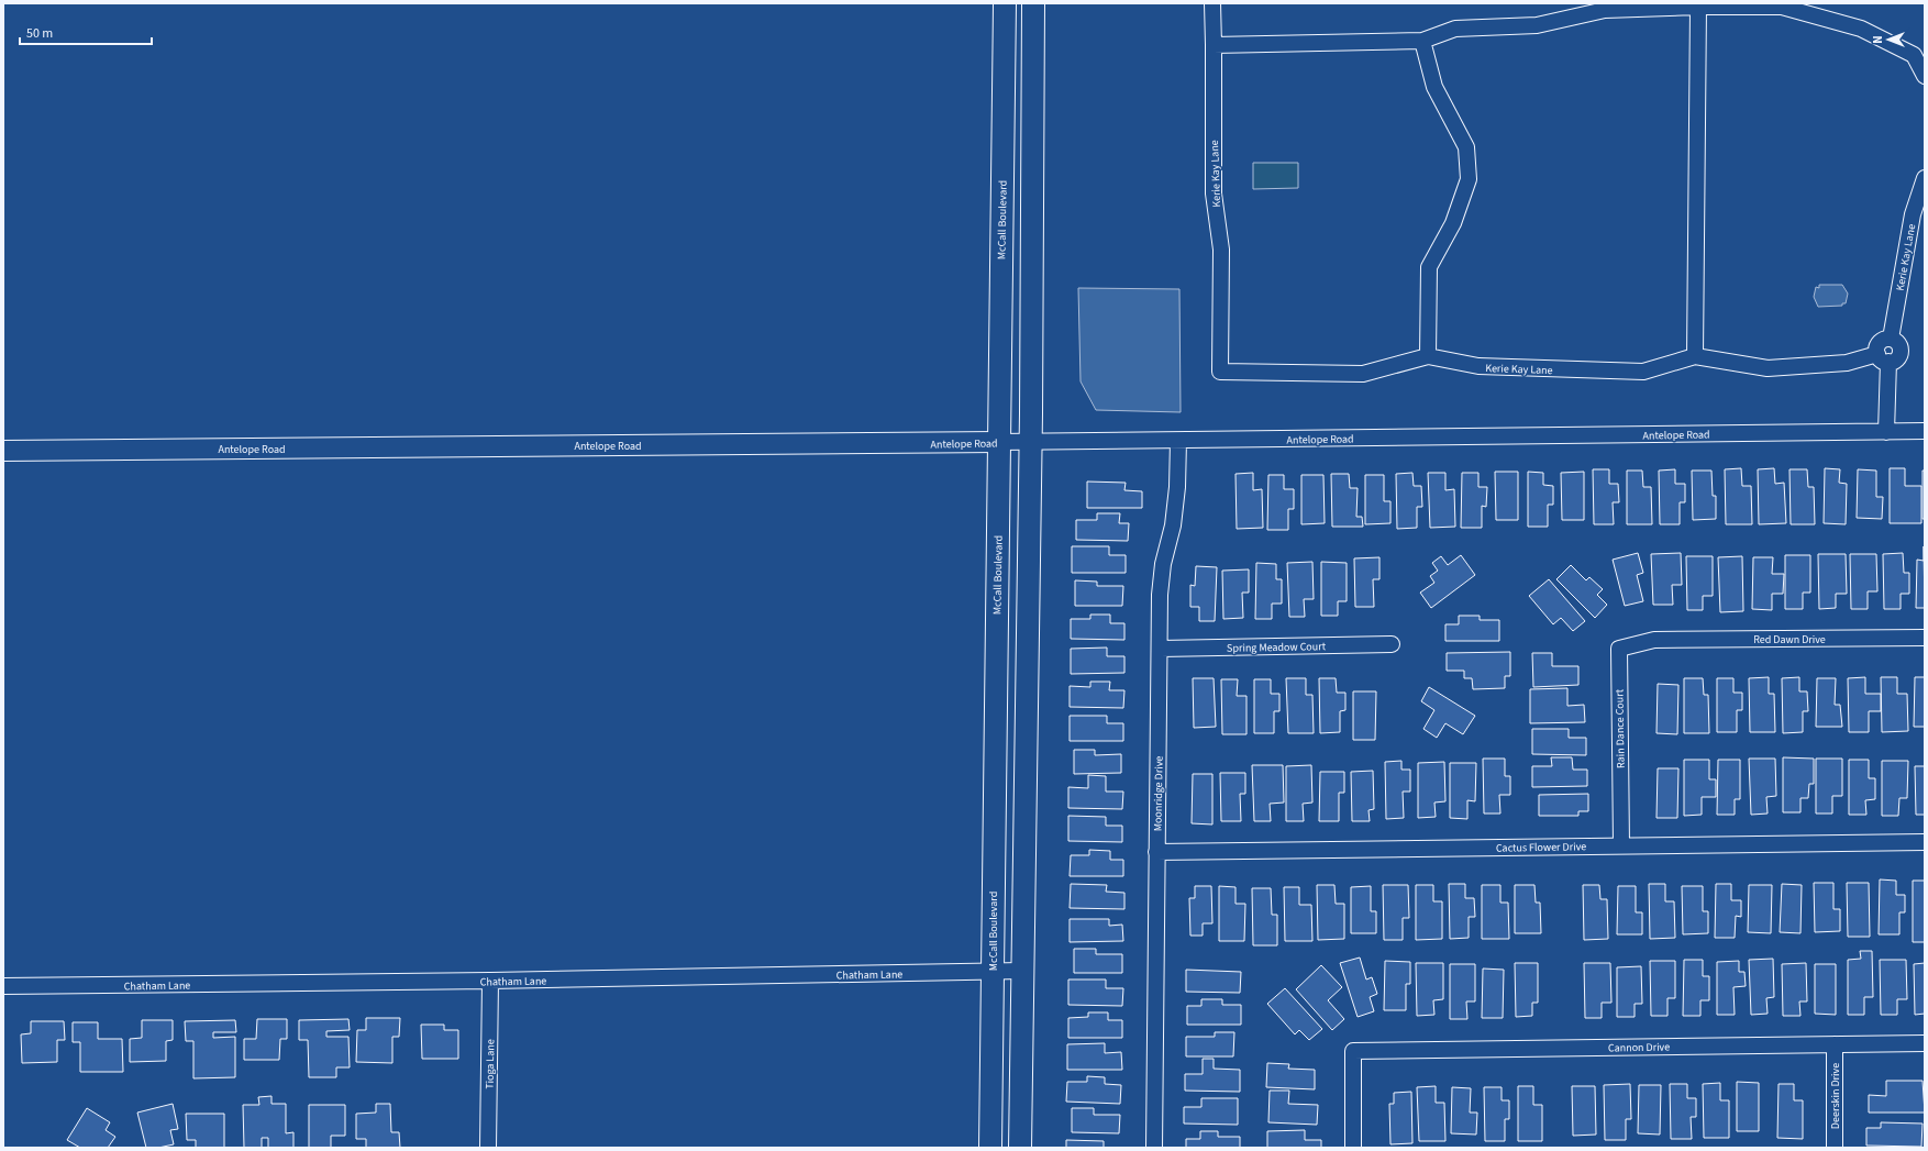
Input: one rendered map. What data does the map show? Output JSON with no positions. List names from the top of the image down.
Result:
{
  "streets": {
    "main road": ["McCall Boulevard"],
    "street": [
      "Kerie Kay Lane",
      "Antelope Road",
      "Red Dawn Drive",
      "Spring Meadow Court",
      "Rain Dance Court",
      "Moonridge Drive",
      "Cactus Flower Drive",
      "Chatham Lane",
      "Cannon Drive",
      "Tioga Lane",
      "Deerskin Drive"
    ]
  },
  "crossings": [
    ["McCall Boulevard", "Antelope Road"],
    ["McCall Boulevard", "Chatham Lane"],
    ["Antelope Road", "Moonridge Drive"],
    ["Red Dawn Drive", "Rain Dance Court"],
    ["Spring Meadow Court", "Moonridge Drive"],
    ["Rain Dance Court", "Cactus Flower Drive"],
    ["Moonridge Drive", "Cactus Flower Drive"],
    ["Chatham Lane", "Tioga Lane"],
    ["Cannon Drive", "Deerskin Drive"]
  ],
  "scale_bar": "50 m",
  "north": "left"
}
